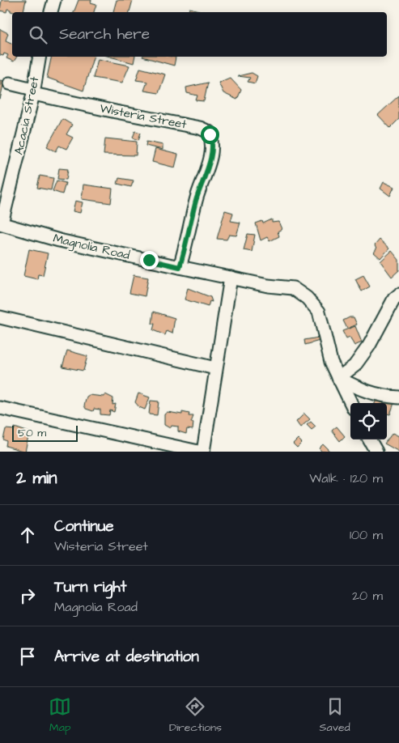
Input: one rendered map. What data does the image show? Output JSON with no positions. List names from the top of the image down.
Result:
{
  "streets": {
    "street": ["Acacia Street", "Wisteria Street", "Magnolia Road"]
  },
  "crossings": [
    ["Acacia Street", "Wisteria Street"],
    ["Acacia Street", "Magnolia Road"],
    ["Wisteria Street", "Magnolia Road"]
  ],
  "scale_bar": "50 m",
  "page": {
    "search": "Search here",
    "scale": "50 m",
    "heading": ["2 min", "Walk · 120 m"],
    "list": [
      ["Continue", "Wisteria Street", "100 m"],
      ["Turn right", "Magnolia Road", "20 m"],
      "Arrive at destination"
    ],
    "nav": ["Map", "Directions", "Saved"]
  }
}
